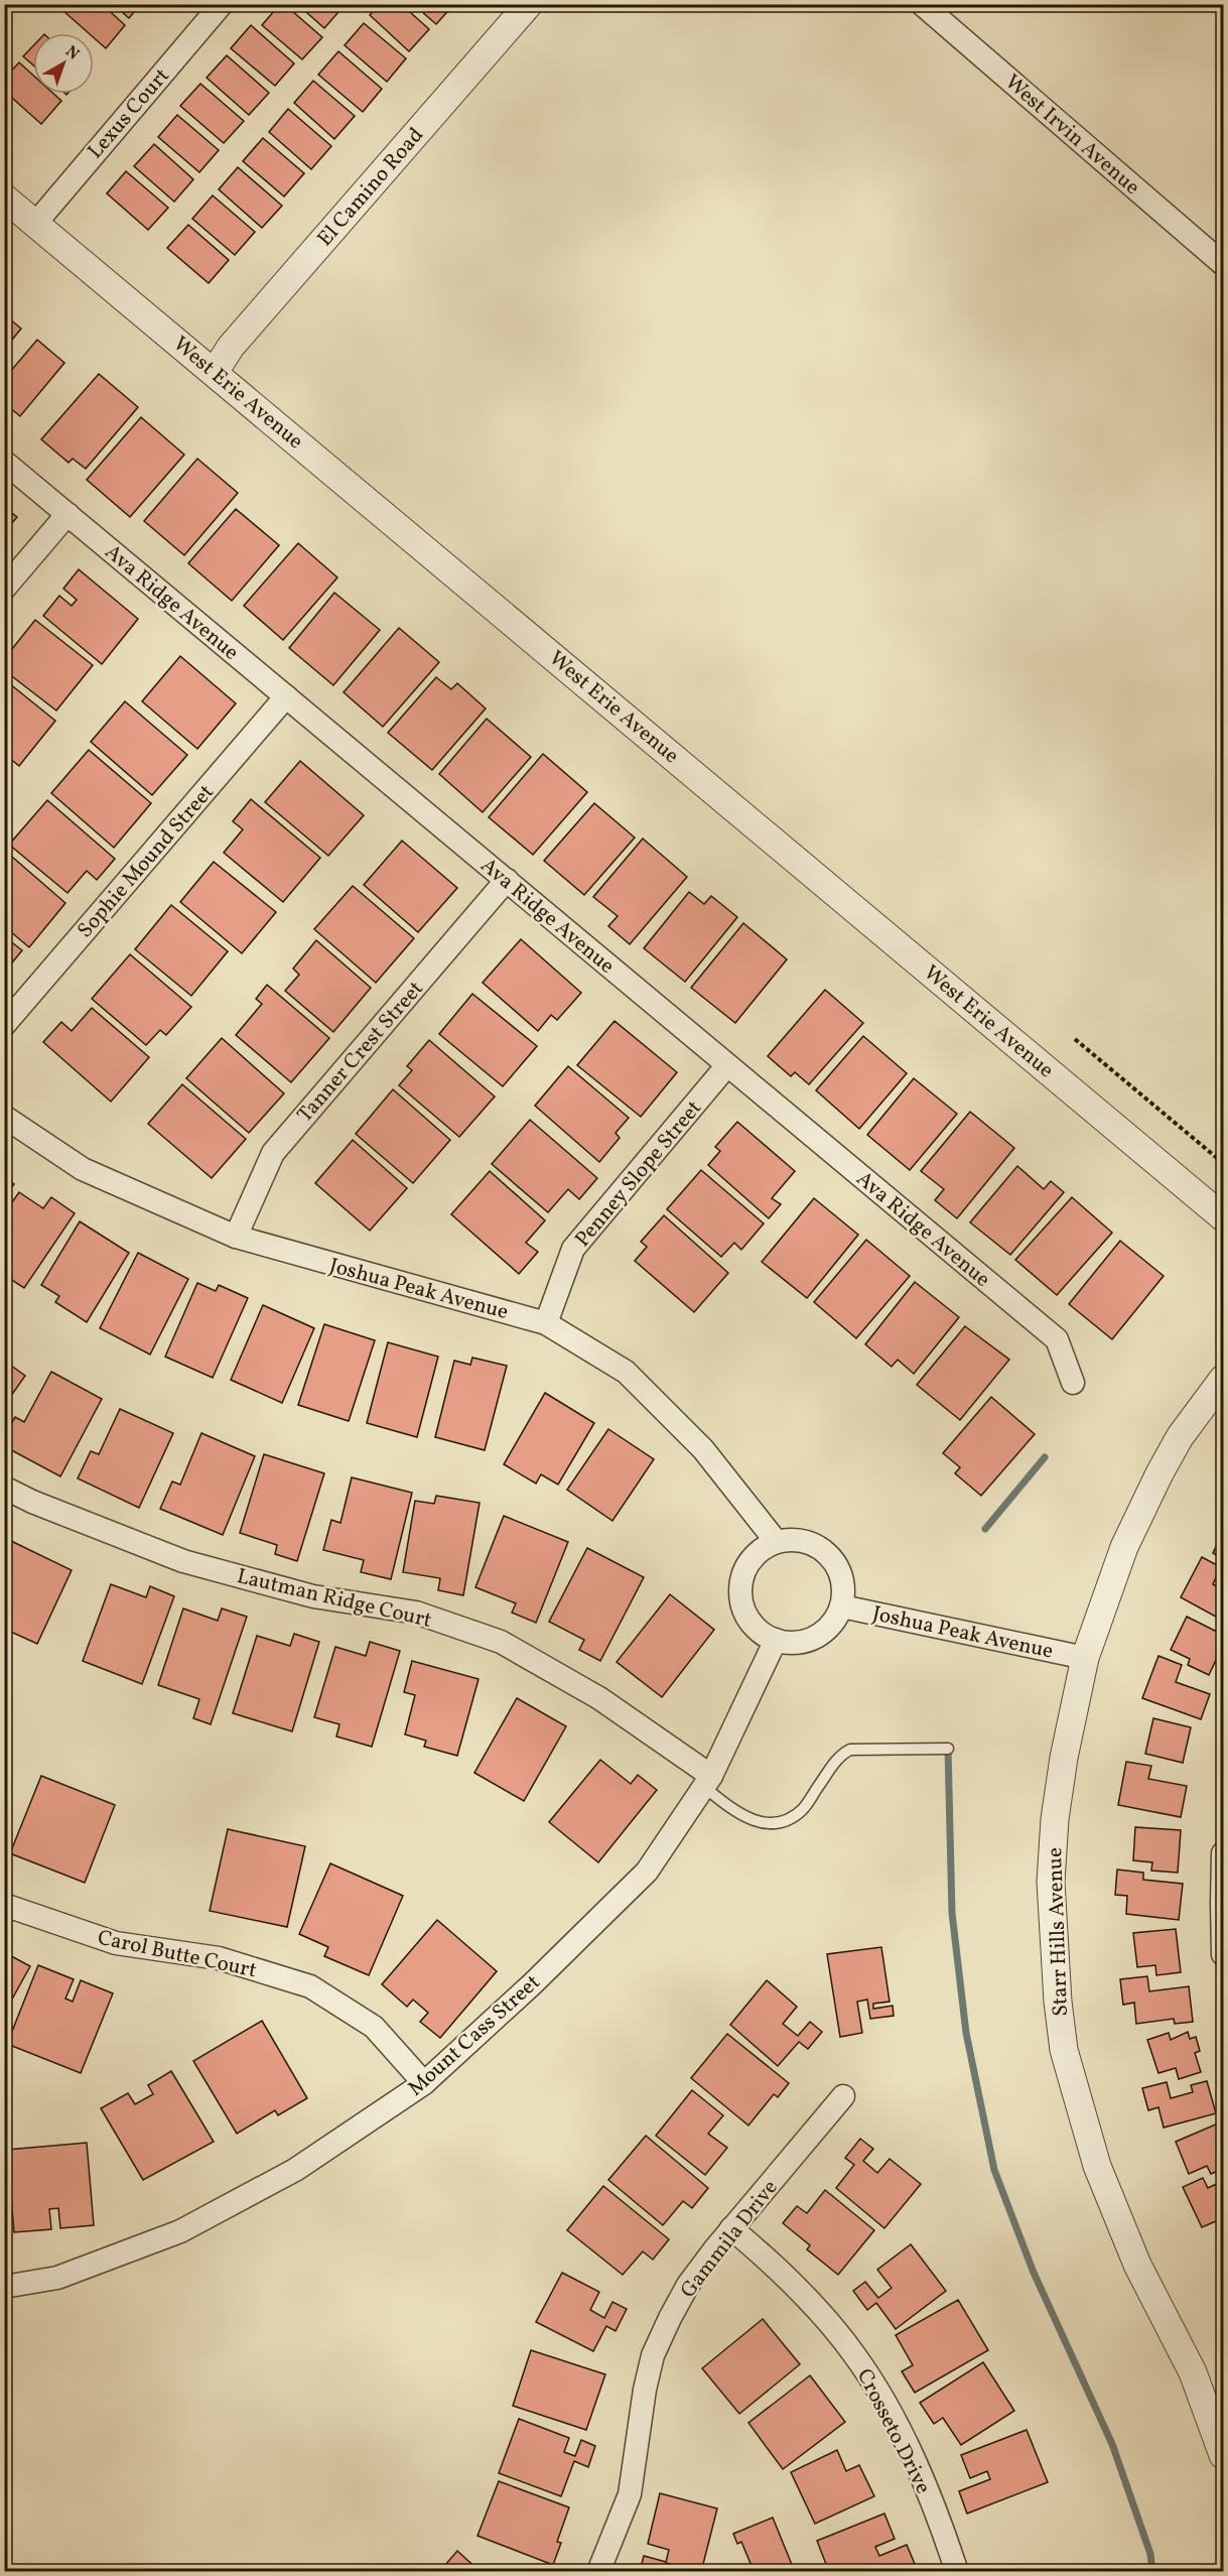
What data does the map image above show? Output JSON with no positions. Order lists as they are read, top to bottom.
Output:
{
  "streets": {
    "street": [
      "Lexus Court",
      "West Irvin Avenue",
      "El Camino Road",
      "West Erie Avenue",
      "Ava Ridge Avenue",
      "Sophie Mound Street",
      "Tanner Crest Street",
      "Penney Slope Street",
      "Joshua Peak Avenue",
      "Lautman Ridge Court",
      "Starr Hills Avenue",
      "Carol Butte Court",
      "Mount Cass Street",
      "Gammila Drive",
      "Crosseto Drive"
    ]
  },
  "crossings": [
    ["Lexus Court", "West Erie Avenue"],
    ["El Camino Road", "West Erie Avenue"],
    ["Ava Ridge Avenue", "Sophie Mound Street"],
    ["Ava Ridge Avenue", "Tanner Crest Street"],
    ["Ava Ridge Avenue", "Penney Slope Street"],
    ["Tanner Crest Street", "Joshua Peak Avenue"],
    ["Penney Slope Street", "Joshua Peak Avenue"],
    ["Joshua Peak Avenue", "Starr Hills Avenue"],
    ["Joshua Peak Avenue", "Mount Cass Street"],
    ["Lautman Ridge Court", "Mount Cass Street"],
    ["Carol Butte Court", "Mount Cass Street"],
    ["Gammila Drive", "Crosseto Drive"]
  ],
  "north": "top right"
}
